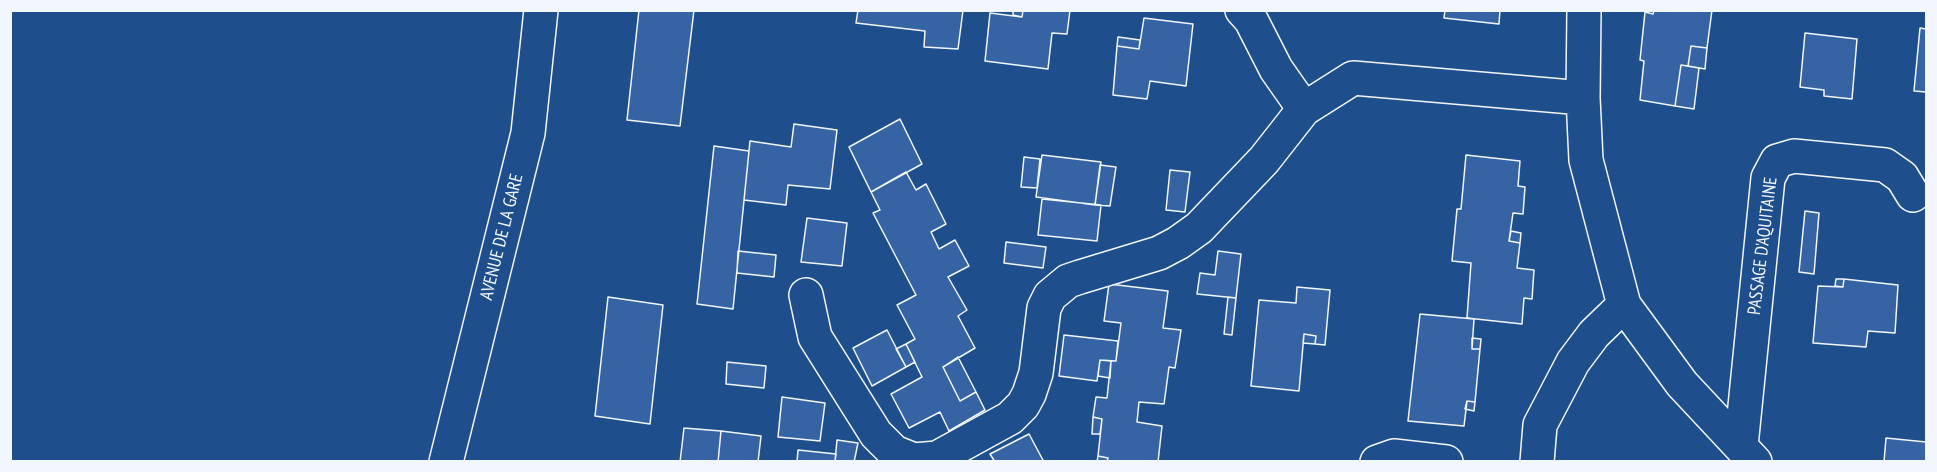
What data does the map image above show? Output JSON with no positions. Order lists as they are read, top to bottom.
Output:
{
  "streets": {
    "street": ["AVENUE DE LA GARE", "PASSAGE D'AQUITAINE"]
  }
}
